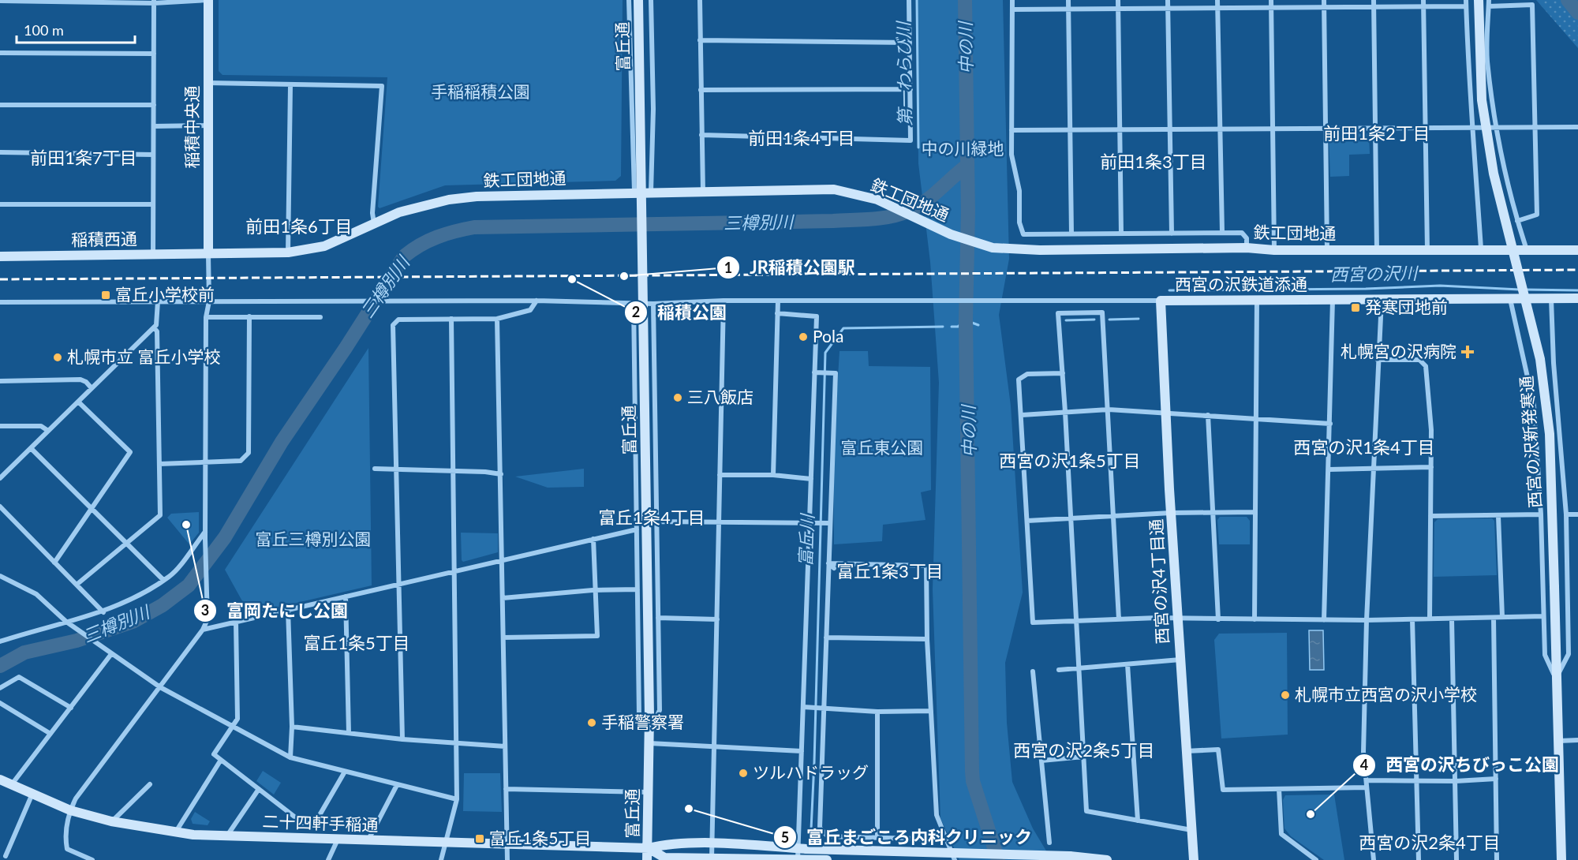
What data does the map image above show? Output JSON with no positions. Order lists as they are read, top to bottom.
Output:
{
  "streets": {
    "street": [
      "富丘通",
      "稲積中央通",
      "鉄工団地通",
      "稲積西通",
      "西宮の沢鉄道添通",
      "西宮の沢新発寒通",
      "西宮の沢4丁目通",
      "二十四軒手稲通"
    ]
  },
  "crossings": [
    ["富丘通", "二十四軒手稲通"],
    ["稲積中央通", "鉄工団地通"],
    ["稲積中央通", "稲積西通"],
    ["鉄工団地通", "稲積西通"],
    ["西宮の沢鉄道添通", "西宮の沢4丁目通"]
  ],
  "districts": [
    "前田1条2丁目",
    "前田1条4丁目",
    "前田1条7丁目",
    "前田1条3丁目",
    "前田1条6丁目",
    "西宮の沢1条4丁目",
    "西宮の沢1条5丁目",
    "富丘1条4丁目",
    "富丘1条3丁目",
    "富丘1条5丁目",
    "西宮の沢2条5丁目",
    "西宮の沢2条4丁目"
  ],
  "water": [
    "中の川",
    "第一わらび川",
    "三樽別川",
    "西宮の沢川",
    "富丘川"
  ],
  "parks": [
    "手稲稲積公園",
    "中の川緑地",
    "富丘東公園",
    "富丘三樽別公園"
  ],
  "places": {
    "other": [
      "JR稲積公園駅",
      "稲積公園",
      "Pola",
      "札幌市立 富丘小学校",
      "三八飯店",
      "富岡たにし公園",
      "札幌市立西宮の沢小学校",
      "手稲警察署",
      "ツルハドラッグ",
      "富丘まごころ内科クリニック",
      "西宮の沢ちびっこ公園"
    ],
    "transit": ["富丘小学校前", "発寒団地前", "富丘1条5丁目"],
    "health": ["札幌宮の沢病院"]
  },
  "scale_bar": "100 m"
}
